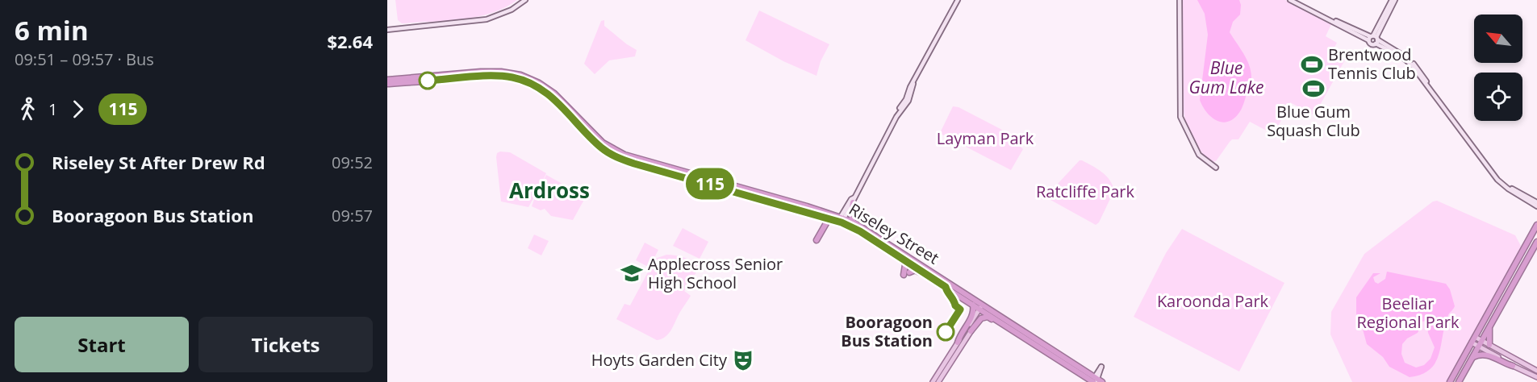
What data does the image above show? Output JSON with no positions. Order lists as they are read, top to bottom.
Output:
{
  "streets": {
    "highway": ["Riseley Street"]
  },
  "districts": ["Ardross"],
  "water": ["Blue Gum Lake"],
  "parks": [
    "Layman Park",
    "Ratcliffe Park",
    "Karoonda Park",
    "Beeliar Regional Park"
  ],
  "places": {
    "sports": ["Brentwood Tennis Club", "Blue Gum Squash Club"],
    "school or university": ["Applecross Senior High School"],
    "other": ["Booragoon Bus Station"],
    "theatre": ["Hoyts Garden City"]
  },
  "lines": ["bus line 115"],
  "north": "top left",
  "page": {
    "heading": ["6 min", "09:51 – 09:57 · Bus", "$2.64"],
    "on_map": "115",
    "legs": ["1", "115"],
    "list": [
      {
        "name": "Riseley St After Drew Rd",
        "value": "09:52"
      },
      {
        "name": "Booragoon Bus Station",
        "value": "09:57"
      }
    ],
    "buttons": ["Start", "Tickets"]
  }
}
